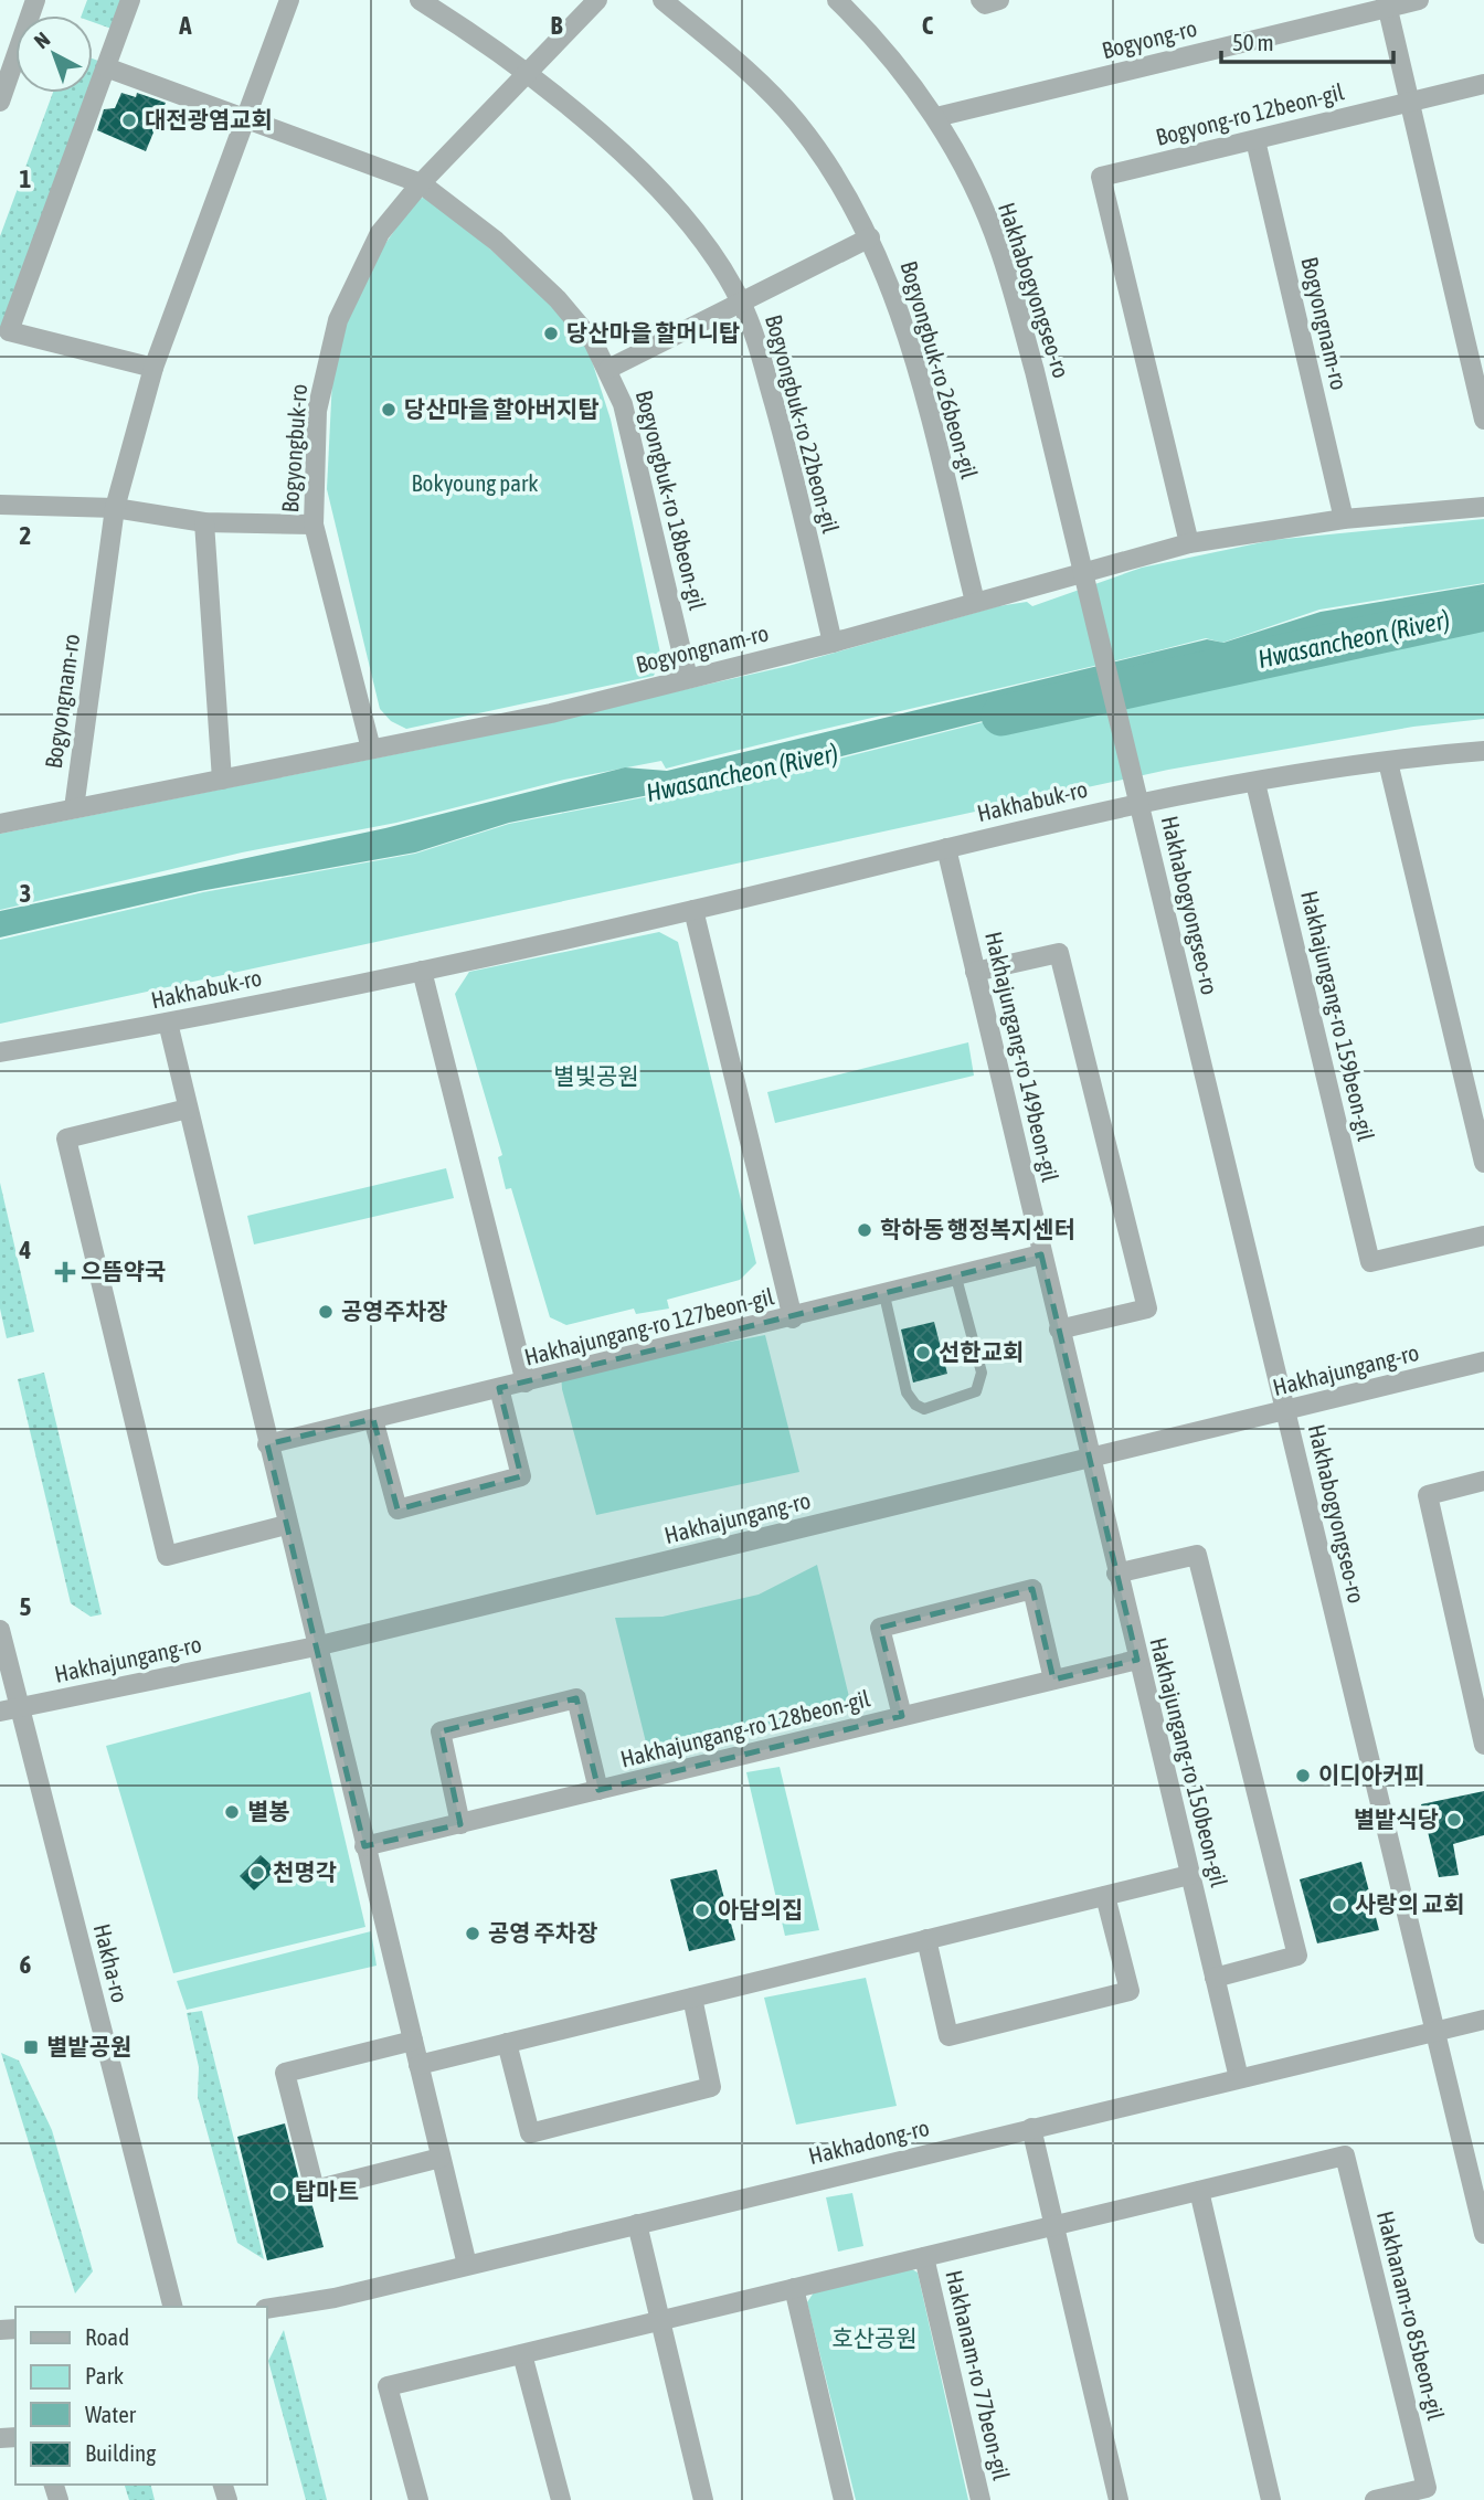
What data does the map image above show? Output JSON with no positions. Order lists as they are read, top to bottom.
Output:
{
  "streets": {
    "street": [
      "Bogyong-ro",
      "Bogyong-ro 12beon-gil",
      "Hakhabogyongseo-ro",
      "Bogyongnam-ro",
      "Bogyongbuk-ro 26beon-gil",
      "Bogyongbuk-ro 22beon-gil",
      "Bogyongbuk-ro",
      "Bogyongbuk-ro 18beon-gil",
      "Hakhabuk-ro",
      "Hakhajungang-ro 159beon-gil",
      "Hakhajungang-ro 149beon-gil",
      "Hakhajungang-ro 127beon-gil",
      "Hakhajungang-ro",
      "Hakhajungang-ro 128beon-gil",
      "Hakhajungang-ro 150beon-gil",
      "Hakha-ro",
      "Hakhadong-ro",
      "Hakhanam-ro 85beon-gil",
      "Hakhanam-ro 77beon-gil"
    ]
  },
  "crossings": [
    ["Bogyong-ro", "Hakhabogyongseo-ro"],
    ["Bogyong-ro 12beon-gil", "Bogyongnam-ro"],
    ["Hakhabogyongseo-ro", "Bogyongnam-ro"],
    ["Hakhabogyongseo-ro", "Hakhabuk-ro"],
    ["Hakhabogyongseo-ro", "Hakhajungang-ro"],
    ["Hakhabogyongseo-ro", "Hakhadong-ro"],
    ["Bogyongnam-ro", "Bogyongbuk-ro 26beon-gil"],
    ["Bogyongnam-ro", "Bogyongbuk-ro 22beon-gil"],
    ["Bogyongnam-ro", "Bogyongbuk-ro"],
    ["Bogyongnam-ro", "Bogyongbuk-ro 18beon-gil"],
    ["Bogyongbuk-ro 22beon-gil", "Bogyongbuk-ro"],
    ["Bogyongbuk-ro", "Bogyongbuk-ro 18beon-gil"],
    ["Hakhabuk-ro", "Hakhajungang-ro 159beon-gil"],
    ["Hakhabuk-ro", "Hakhajungang-ro 149beon-gil"],
    ["Hakhajungang-ro 149beon-gil", "Hakhajungang-ro 127beon-gil"],
    ["Hakhajungang-ro 149beon-gil", "Hakhajungang-ro"],
    ["Hakhajungang-ro 149beon-gil", "Hakhajungang-ro 150beon-gil"],
    ["Hakhajungang-ro", "Hakhajungang-ro 150beon-gil"],
    ["Hakhajungang-ro", "Hakha-ro"],
    ["Hakhajungang-ro 128beon-gil", "Hakhajungang-ro 150beon-gil"],
    ["Hakhajungang-ro 150beon-gil", "Hakhadong-ro"],
    ["Hakhanam-ro 85beon-gil", "Hakhanam-ro 77beon-gil"]
  ],
  "water": ["Hwasancheon (River)"],
  "parks": ["Bokyoung park", "별빛공원", "호산공원"],
  "places": {
    "other": [
      "대전광염교회",
      "당산마을 할머니탑",
      "당산마을 할아버지탑",
      "학하동 행정복지센터",
      "공영주차장",
      "선한교회",
      "이디아커피",
      "별봉",
      "별밭식당",
      "천명각",
      "사랑의 교회",
      "아담의집",
      "공영 주차장",
      "탑마트"
    ],
    "health": ["으뜸약국"],
    "transit": ["별밭공원"]
  },
  "legend": [
    "Road",
    "Park",
    "Water",
    "Building"
  ],
  "scale_bar": "50 m",
  "north": "top left",
  "grid": {
    "columns": ["A", "B", "C"],
    "rows": [
      "1",
      "2",
      "3",
      "4",
      "5",
      "6"
    ]
  }
}
